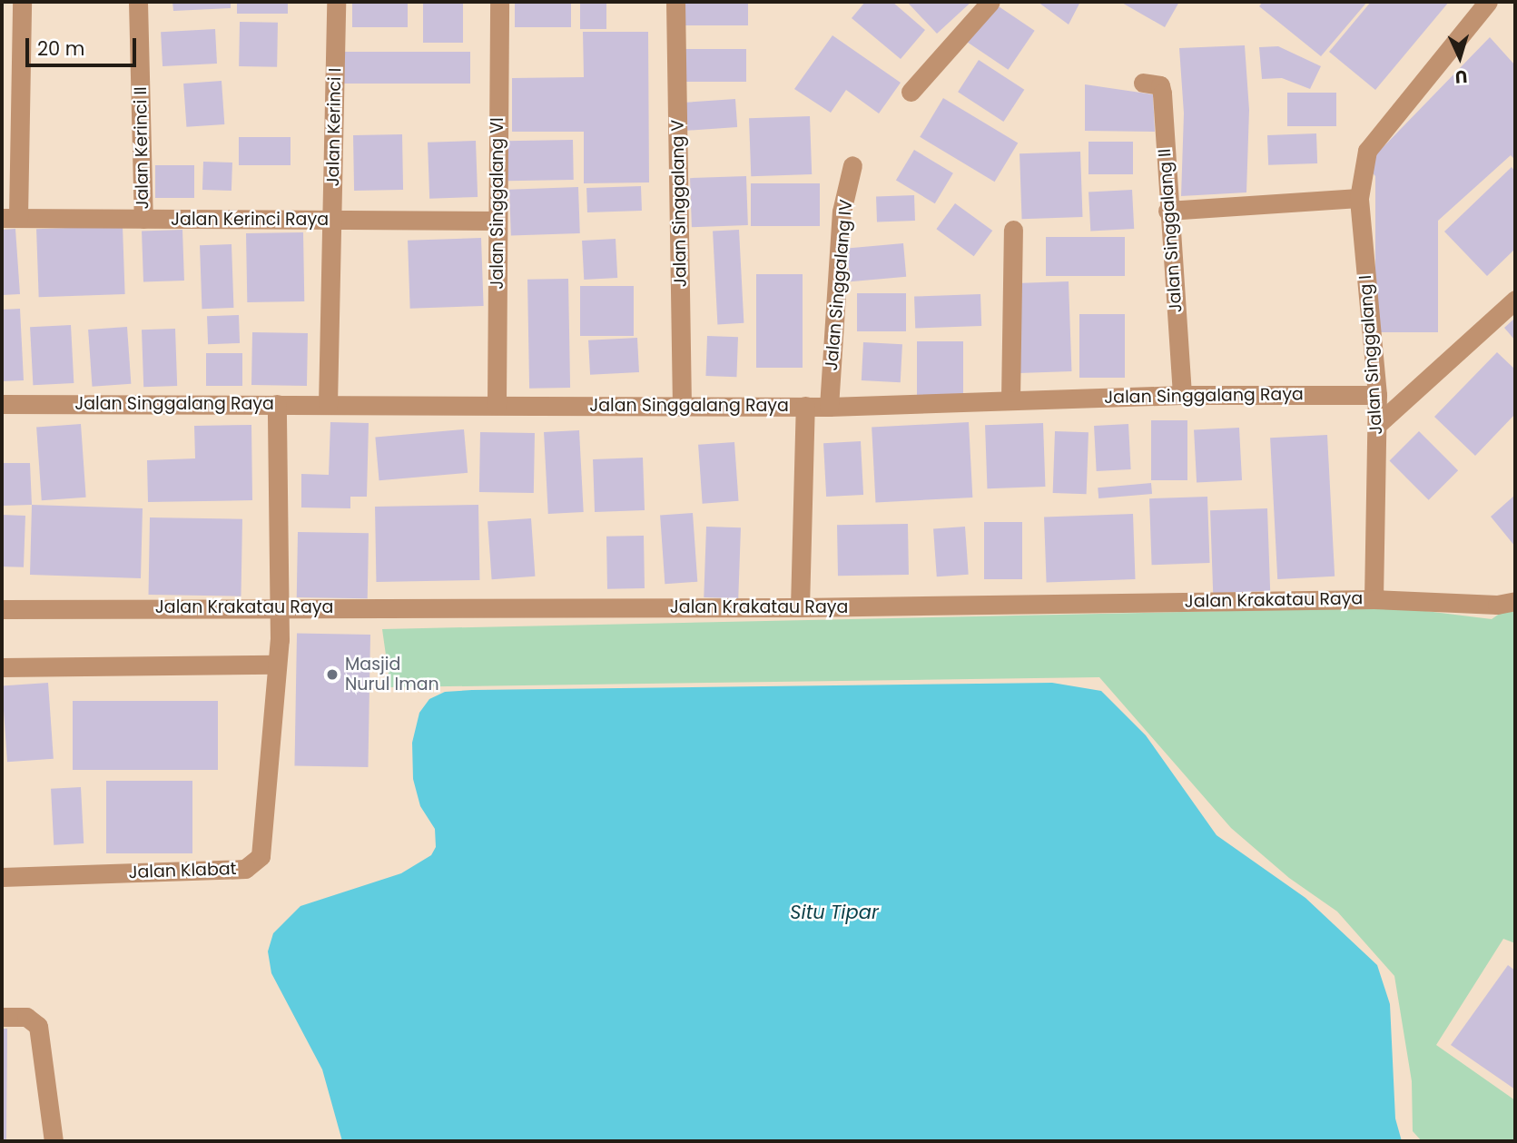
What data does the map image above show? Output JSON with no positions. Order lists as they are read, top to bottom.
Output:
{
  "streets": {
    "street": [
      "Jalan Kerinci I",
      "Jalan Kerinci II",
      "Jalan Singgalang VI",
      "Jalan Singgalang V",
      "Jalan Kerinci Raya",
      "Jalan Singgalang II",
      "Jalan Singgalang IV",
      "Jalan Singgalang I",
      "Jalan Singgalang Raya",
      "Jalan Krakatau Raya",
      "Jalan Klabat"
    ]
  },
  "crossings": [
    ["Jalan Kerinci I", "Jalan Kerinci Raya"],
    ["Jalan Kerinci I", "Jalan Singgalang Raya"],
    ["Jalan Kerinci II", "Jalan Kerinci Raya"],
    ["Jalan Singgalang VI", "Jalan Kerinci Raya"],
    ["Jalan Singgalang VI", "Jalan Singgalang Raya"],
    ["Jalan Singgalang V", "Jalan Singgalang Raya"],
    ["Jalan Singgalang II", "Jalan Singgalang Raya"],
    ["Jalan Singgalang IV", "Jalan Singgalang Raya"],
    ["Jalan Singgalang I", "Jalan Singgalang Raya"],
    ["Jalan Singgalang I", "Jalan Krakatau Raya"],
    ["Jalan Singgalang Raya", "Jalan Klabat"],
    ["Jalan Krakatau Raya", "Jalan Klabat"]
  ],
  "water": ["Situ Tipar"],
  "places": ["Masjid Nurul Iman"],
  "scale_bar": "20 m",
  "north": "bottom"
}
